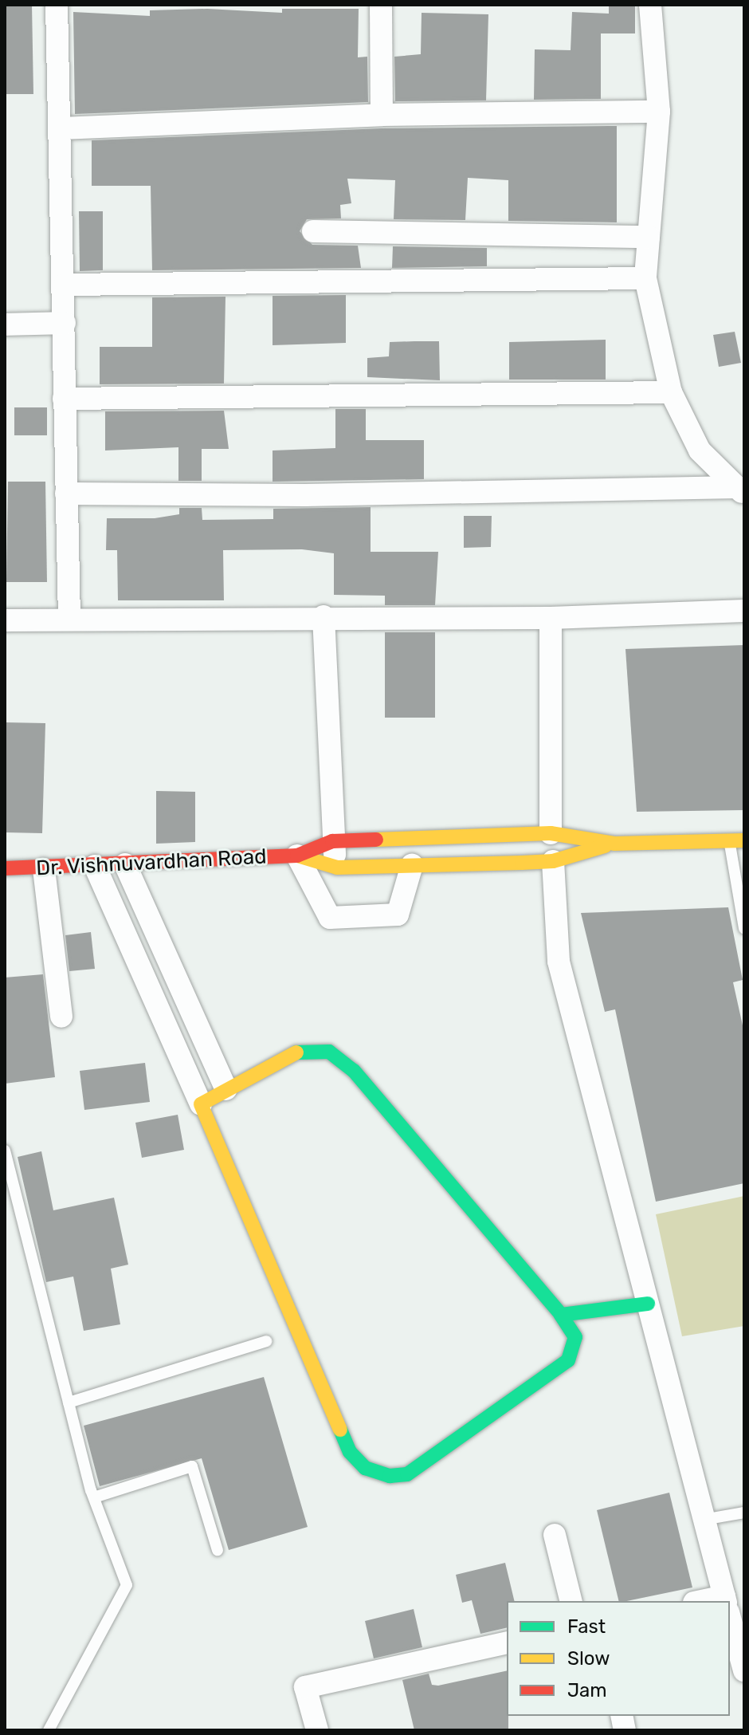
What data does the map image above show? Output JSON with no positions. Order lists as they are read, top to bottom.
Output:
{
  "streets": {
    "street": ["Dr. Vishnuvardhan Road"]
  },
  "legend": ["Fast", "Slow", "Jam"]
}
